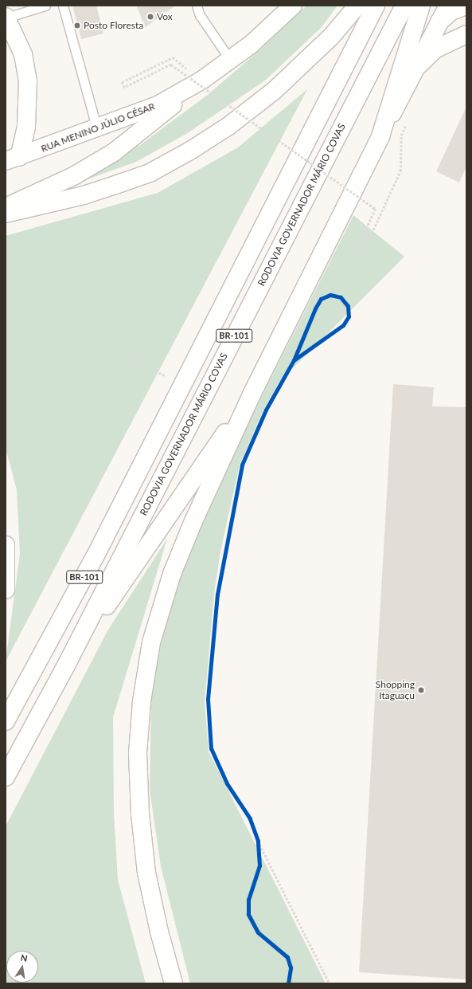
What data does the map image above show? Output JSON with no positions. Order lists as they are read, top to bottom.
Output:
{
  "streets": {
    "main road": ["RUA MENINO JÚLIO CÉSAR", "RODOVIA GOVERNADOR MÁRIO COVAS", "BR-101"]
  },
  "places": ["Vox", "Posto Floresta", "Shopping Itaguaçu"],
  "north": "top"
}
